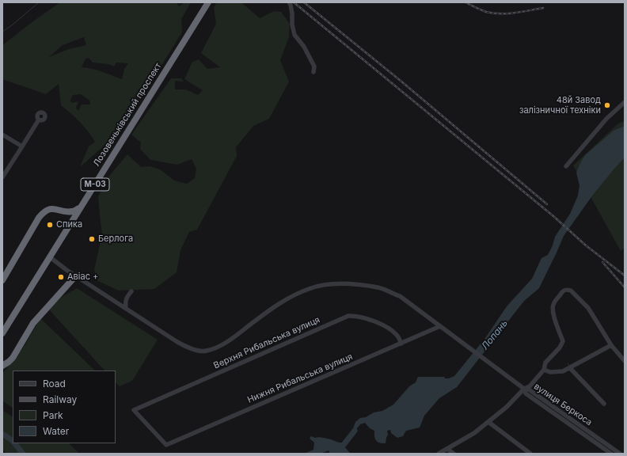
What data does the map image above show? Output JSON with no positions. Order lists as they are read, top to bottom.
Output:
{
  "streets": {
    "highway": ["Лозовеньківський проспект", "М-03"],
    "street": ["Верхня Рибальська вулиця", "Нижня Рибальська вулиця", "вулиця Беркоса"]
  },
  "crossings": [
    ["Верхня Рибальська вулиця", "Нижня Рибальська вулиця"]
  ],
  "water": ["Лопань"],
  "places": [
    "48й Завод залізничної техніки",
    "Спика",
    "Берлога",
    "Авiас +"
  ],
  "legend": [
    "Road",
    "Railway",
    "Park",
    "Water"
  ]
}
